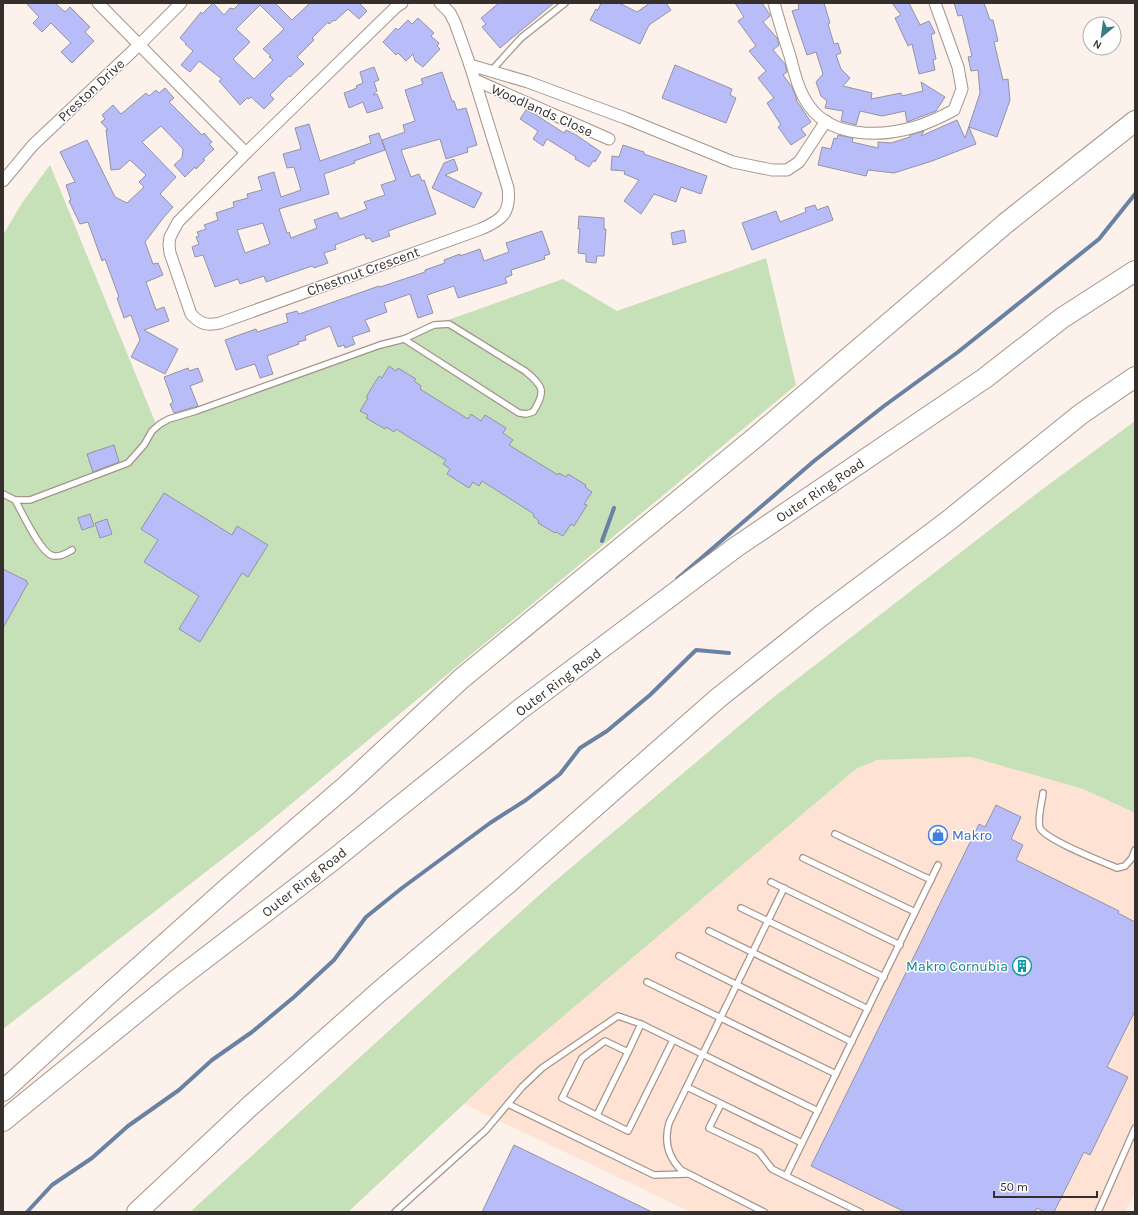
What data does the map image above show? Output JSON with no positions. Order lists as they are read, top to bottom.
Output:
{
  "streets": {
    "highway": ["Outer Ring Road"],
    "street": ["Preston Drive", "Woodlands Close", "Chestnut Crescent"]
  },
  "crossings": [
    ["Woodlands Close", "Chestnut Crescent"]
  ],
  "places": {
    "shop": ["Makro"],
    "building": ["Makro Cornubia"]
  },
  "scale_bar": "50 m",
  "north": "bottom left"
}
